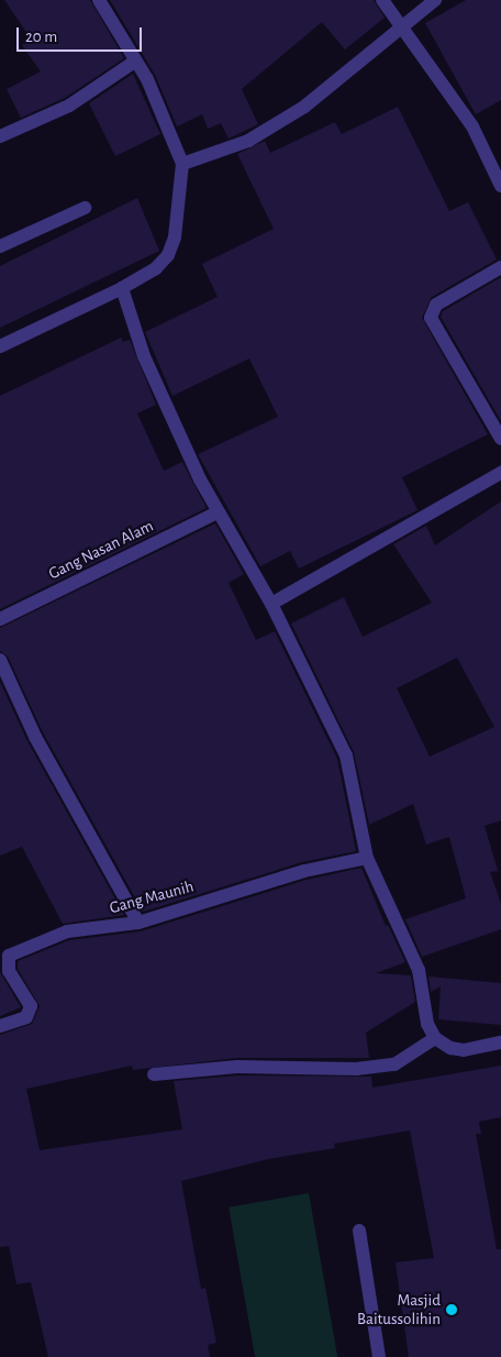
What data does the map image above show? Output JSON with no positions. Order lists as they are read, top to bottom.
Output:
{
  "streets": {
    "street": ["Gang Nasan Alam", "Gang Maunih"]
  },
  "places": ["Masjid Baitussolihin"],
  "scale_bar": "20 m"
}
